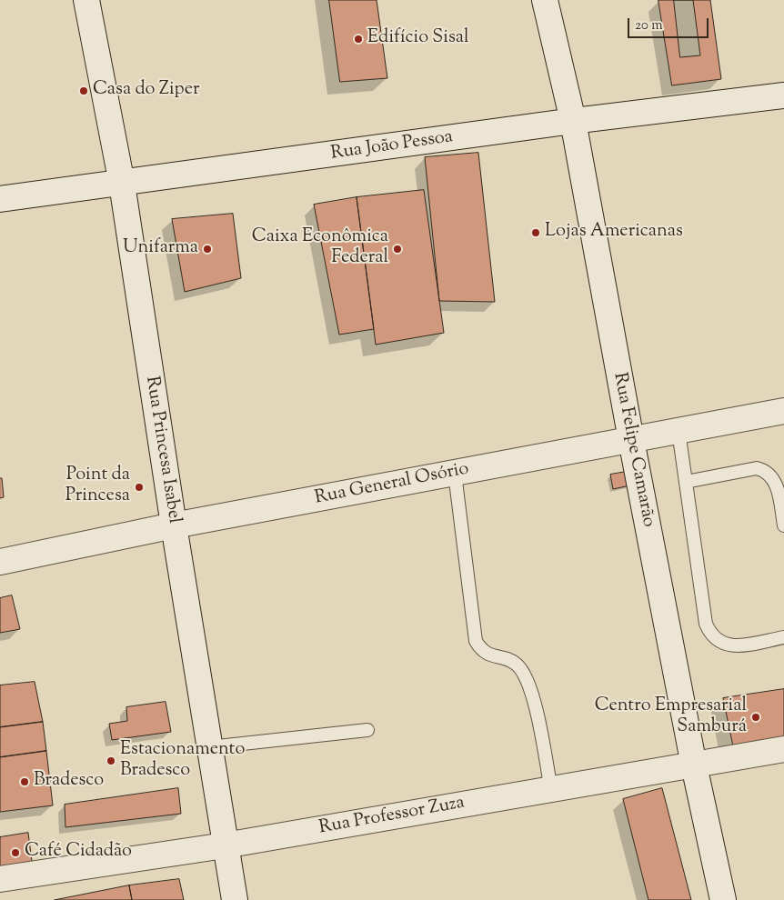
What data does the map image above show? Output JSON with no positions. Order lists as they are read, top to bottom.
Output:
{
  "streets": {
    "street": [
      "Rua João Pessoa",
      "Rua Princesa Isabel",
      "Rua Felipe Camarão",
      "Rua General Osório",
      "Rua Professor Zuza"
    ]
  },
  "crossings": [
    ["Rua João Pessoa", "Rua Princesa Isabel"],
    ["Rua João Pessoa", "Rua Felipe Camarão"],
    ["Rua Princesa Isabel", "Rua General Osório"],
    ["Rua Princesa Isabel", "Rua Professor Zuza"],
    ["Rua Felipe Camarão", "Rua General Osório"],
    ["Rua Felipe Camarão", "Rua Professor Zuza"]
  ],
  "places": [
    "Edifício Sisal",
    "Casa do Ziper",
    "Lojas Americanas",
    "Unifarma",
    "Caixa Econômica Federal",
    "Point da Princesa",
    "Centro Empresarial Samburá",
    "Estacionamento Bradesco",
    "Bradesco",
    "Café Cidadão"
  ],
  "scale_bar": "20 m"
}
